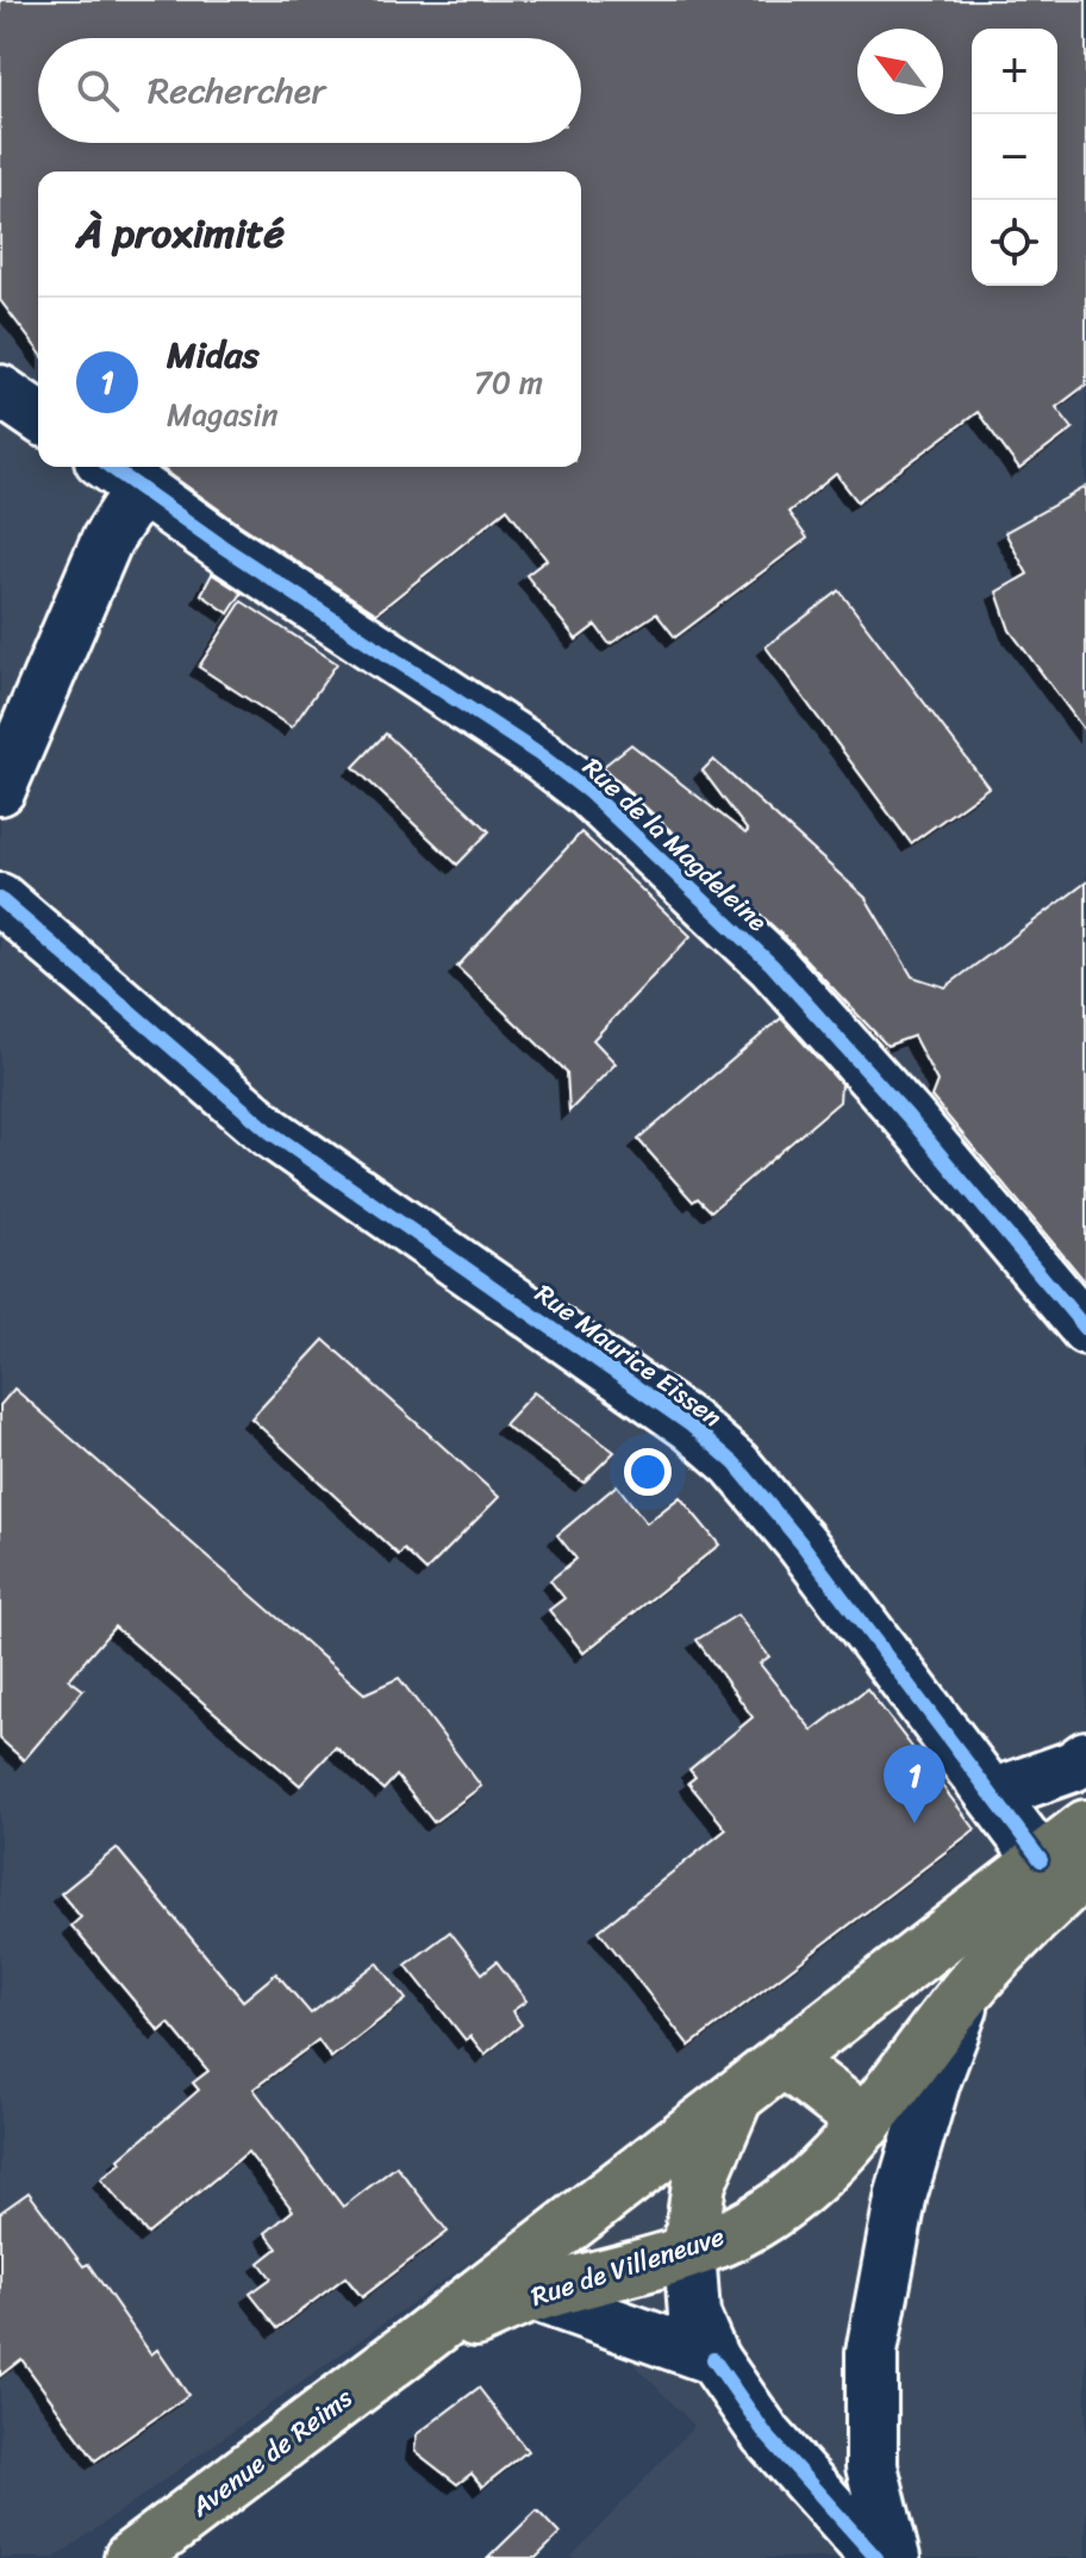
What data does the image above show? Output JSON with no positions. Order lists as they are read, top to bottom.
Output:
{
  "streets": {
    "main road": ["Rue de Villeneuve", "Avenue de Reims"],
    "street": ["Rue de la Magdeleine", "Rue Maurice Eissen"]
  },
  "crossings": [
    ["Rue Maurice Eissen", "Rue de Villeneuve"],
    ["Rue de Villeneuve", "Avenue de Reims"]
  ],
  "north": "top left",
  "page": {
    "map_buttons": ["+", "−"],
    "search": "Rechercher",
    "heading": "À proximité",
    "list": [
      {
        "mark": "1",
        "name": "Midas",
        "note": "Magasin",
        "value": "70 m"
      }
    ],
    "pins": "1"
  }
}
